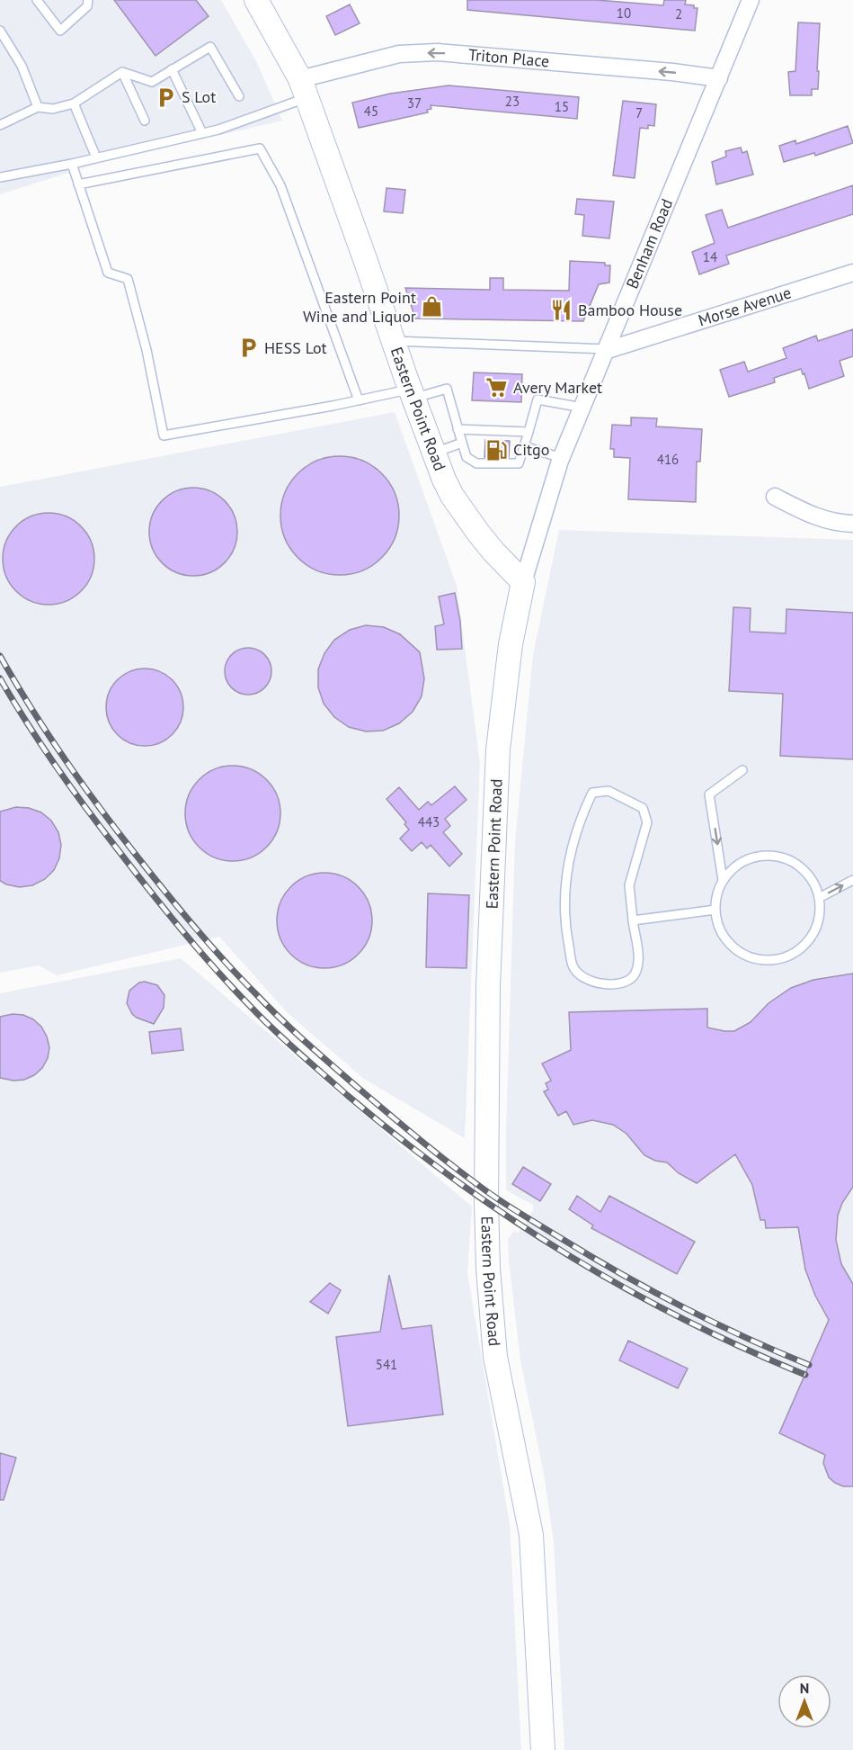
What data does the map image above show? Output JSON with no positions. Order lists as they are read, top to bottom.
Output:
{
  "streets": {
    "main road": ["Eastern Point Road"],
    "street": ["Triton Place", "Benham Road", "Morse Avenue"]
  },
  "crossings": [
    ["Triton Place", "Benham Road"],
    ["Triton Place", "Eastern Point Road"],
    ["Benham Road", "Morse Avenue"],
    ["Benham Road", "Eastern Point Road"]
  ],
  "one_way": ["Triton Place"],
  "places": {
    "parking": ["S Lot", "HESS Lot"],
    "shop": ["Eastern Point Wine and Liquor"],
    "restaurant": ["Bamboo House"],
    "supermarket": ["Avery Market"],
    "fuel station": ["Citgo"]
  },
  "house_numbers": [
    "10",
    "2",
    "23",
    "37",
    "15",
    "45",
    "7",
    "14",
    "416",
    "443",
    "541"
  ],
  "north": "top"
}
